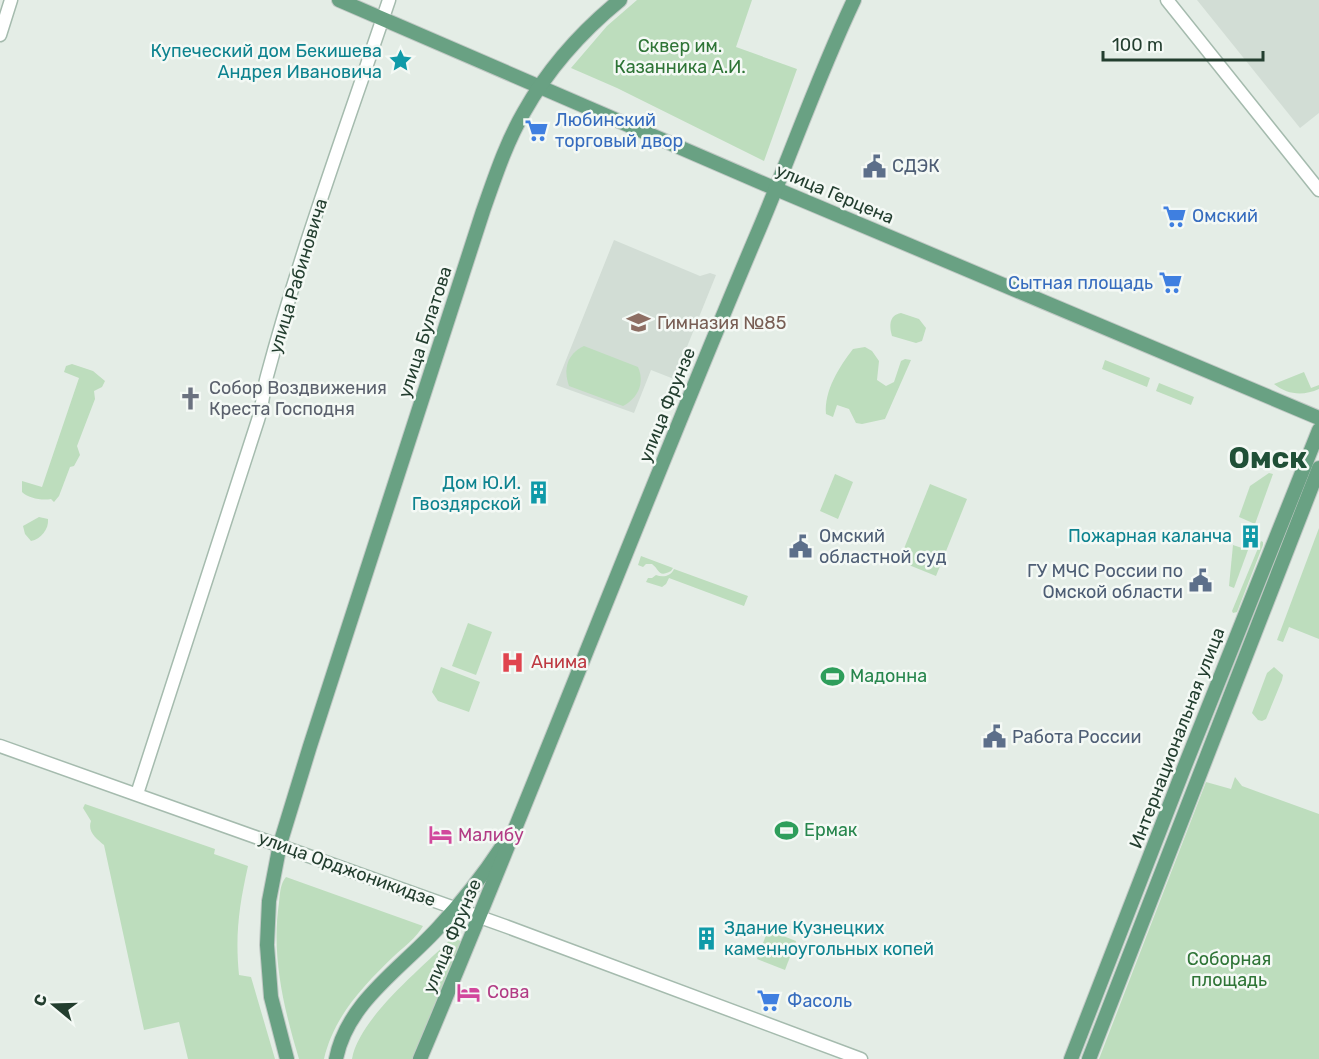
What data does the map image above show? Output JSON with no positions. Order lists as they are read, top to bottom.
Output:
{
  "streets": {
    "main road": [
      "улица Герцена",
      "улица Рабиновича",
      "улица Булатова",
      "улица Фрунзе",
      "Интернациональная улица",
      "улица Орджоникидзе"
    ]
  },
  "crossings": [
    ["улица Герцена", "улица Рабиновича"],
    ["улица Герцена", "улица Булатова"],
    ["улица Герцена", "улица Фрунзе"],
    ["улица Рабиновича", "улица Орджоникидзе"],
    ["улица Булатова", "улица Орджоникидзе"],
    ["улица Фрунзе", "улица Орджоникидзе"]
  ],
  "districts": ["Омск"],
  "parks": ["Сквер им. Казанника А.И.", "Соборная площадь"],
  "places": {
    "place": ["Купеческий дом Бекишева Андрея Ивановича"],
    "supermarket": [
      "Любинский торговый двор",
      "Омский",
      "Сытная площадь",
      "Фасоль"
    ],
    "public building": [
      "СДЭК",
      "Омский областной суд",
      "ГУ МЧС России по Омской области",
      "Работа России"
    ],
    "school or university": ["Гимназия №85"],
    "church": ["Собор Воздвижения Креста Господня"],
    "building": ["Дом Ю.И. Гвоздярской", "Пожарная каланча", "Здание Кузнецких каменноугольных копей"],
    "hospital": ["Анима"],
    "sports": ["Мадонна", "Ермак"],
    "hotel": ["Малибу", "Сова"]
  },
  "scale_bar": "100 m",
  "north": "left"
}
